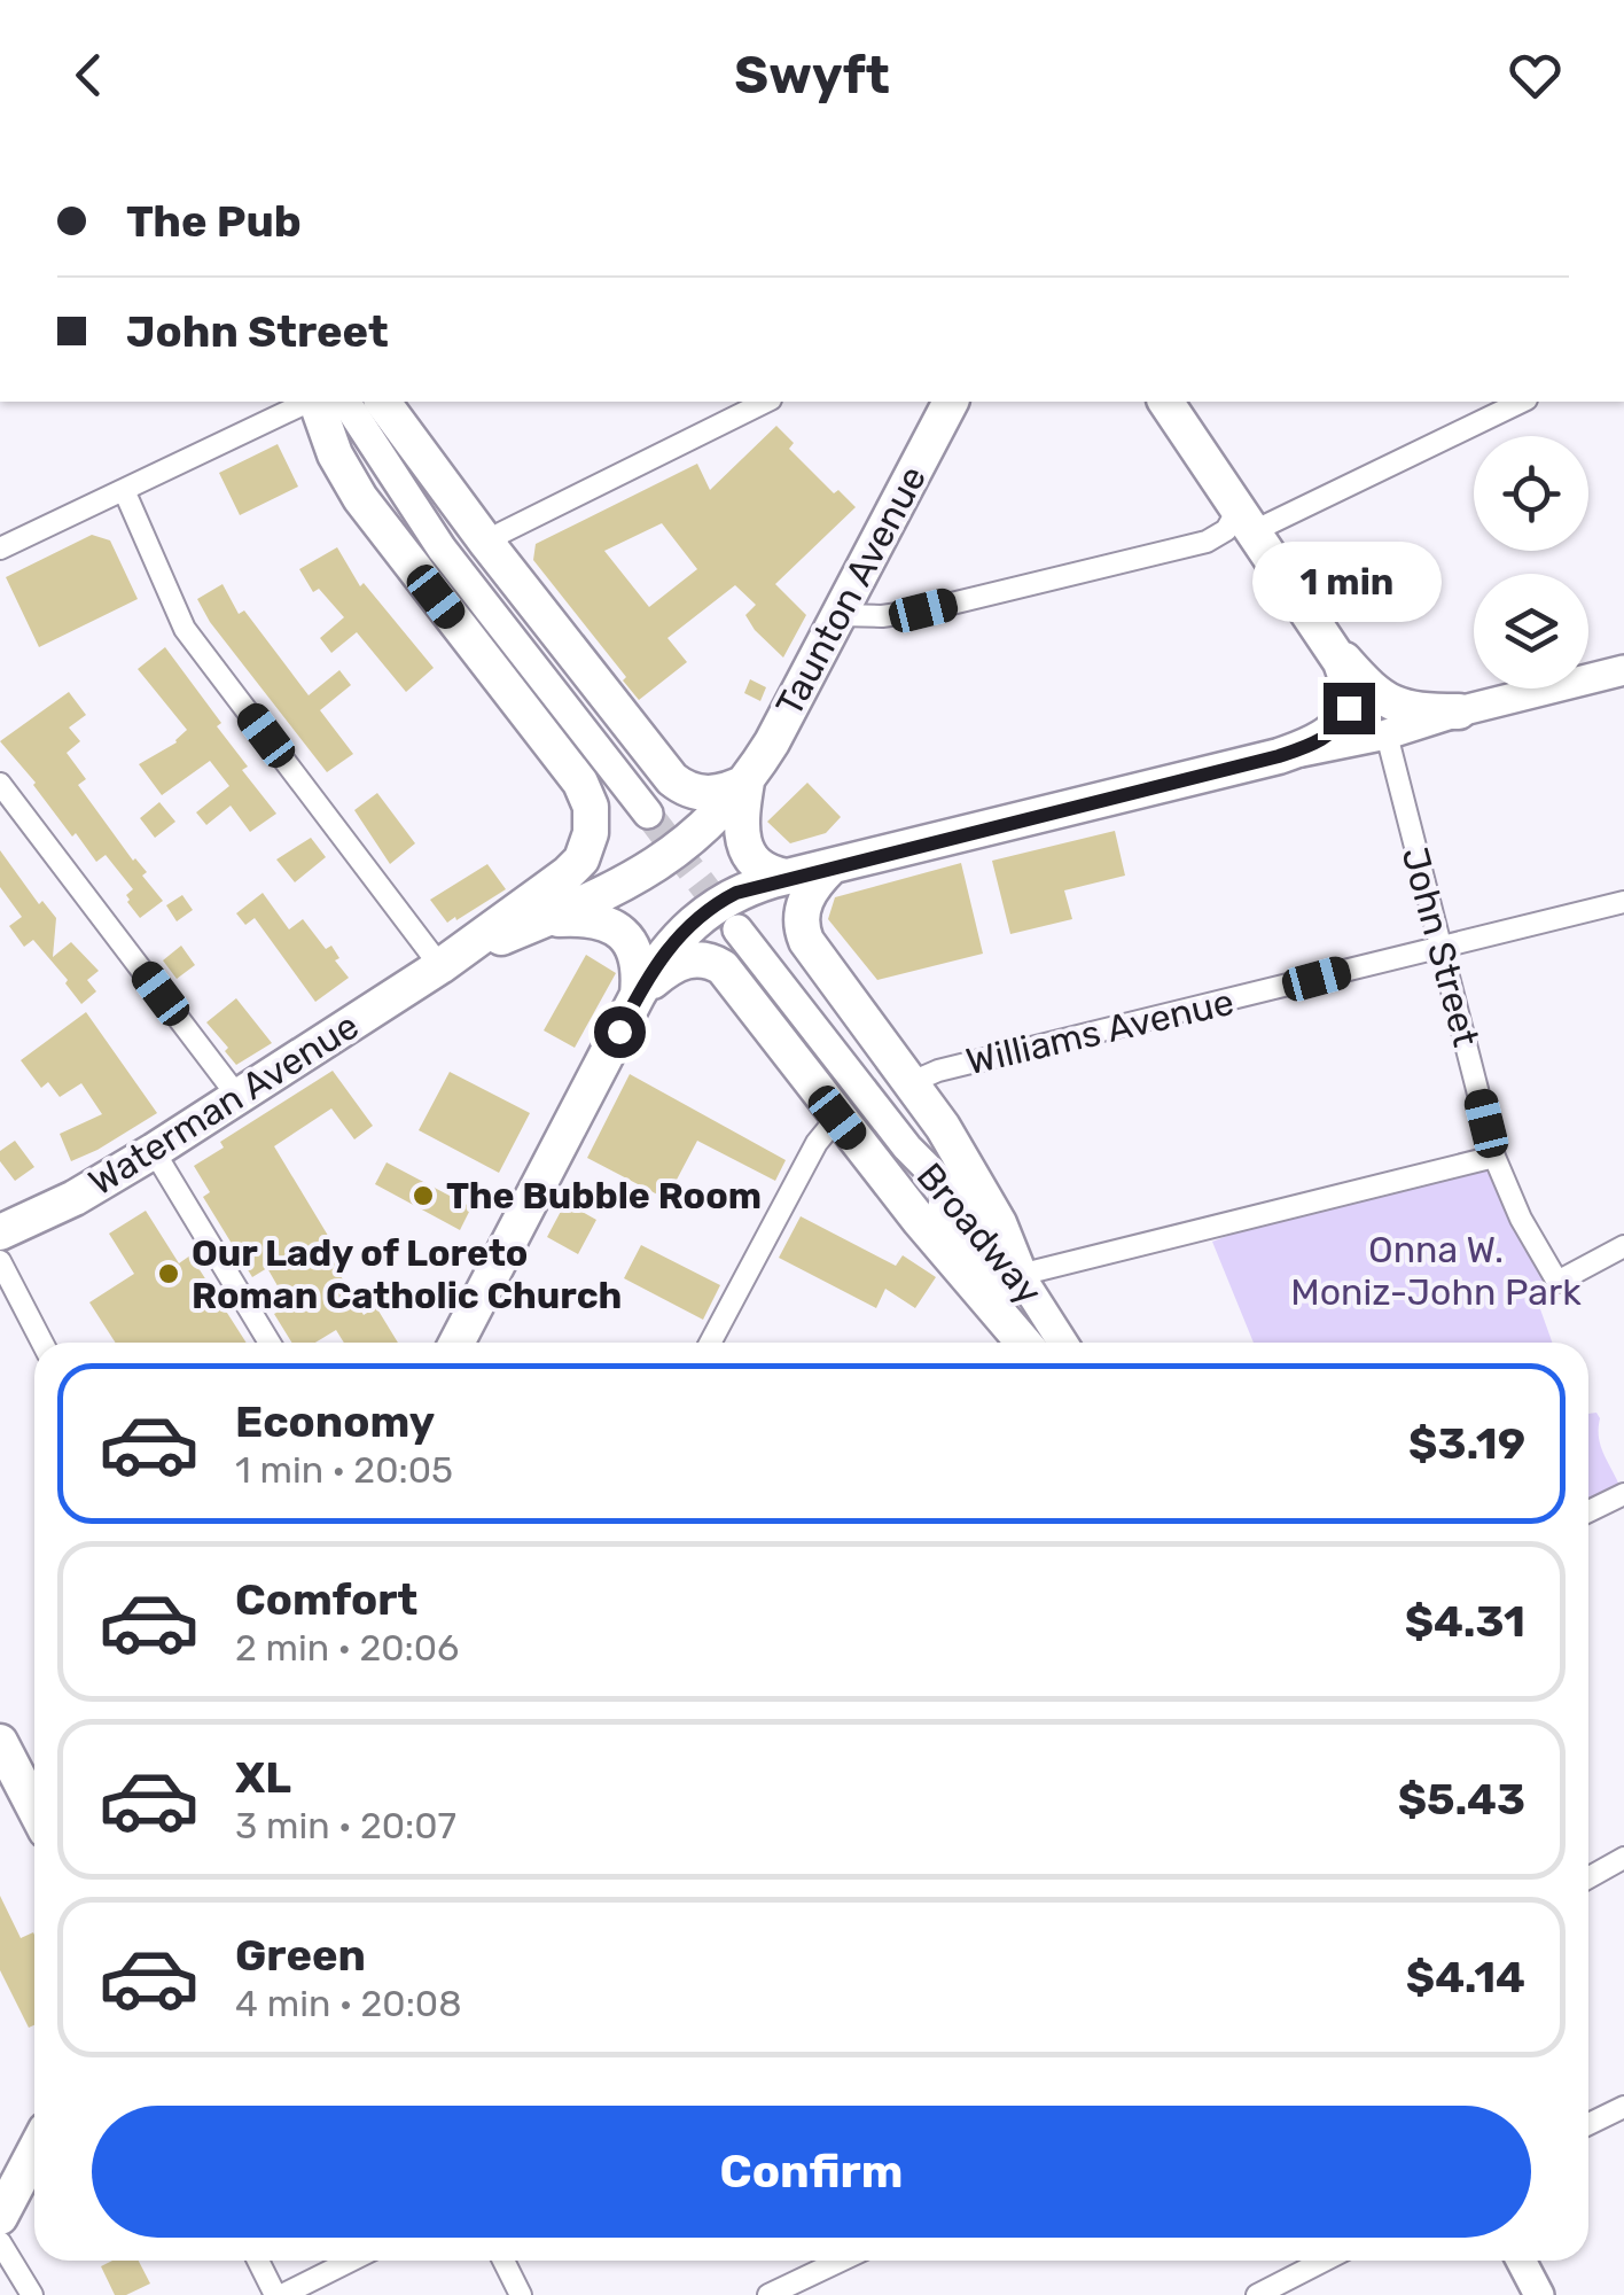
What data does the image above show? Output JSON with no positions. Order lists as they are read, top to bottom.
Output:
{
  "streets": {
    "highway": ["Taunton Avenue", "Waterman Avenue"],
    "main road": ["Broadway"],
    "street": ["John Street", "Williams Avenue"]
  },
  "crossings": [
    ["Taunton Avenue", "Waterman Avenue"],
    ["John Street", "Williams Avenue"]
  ],
  "parks": ["Onna W. Moniz-John Park"],
  "places": ["The Bubble Room", "Our Lady of Loreto Roman Catholic Church"],
  "page": {
    "header": "Swyft",
    "banner": ["The Pub", "John Street"],
    "bubble": "1 min",
    "list": [
      {
        "name": "Economy",
        "note": "1 min · 20:05",
        "value": "$3.19"
      },
      {
        "name": "Comfort",
        "note": "2 min · 20:06",
        "value": "$4.31"
      },
      {
        "name": "XL",
        "note": "3 min · 20:07",
        "value": "$5.43"
      },
      {
        "name": "Green",
        "note": "4 min · 20:08",
        "value": "$4.14"
      }
    ],
    "buttons": "Confirm"
  }
}
